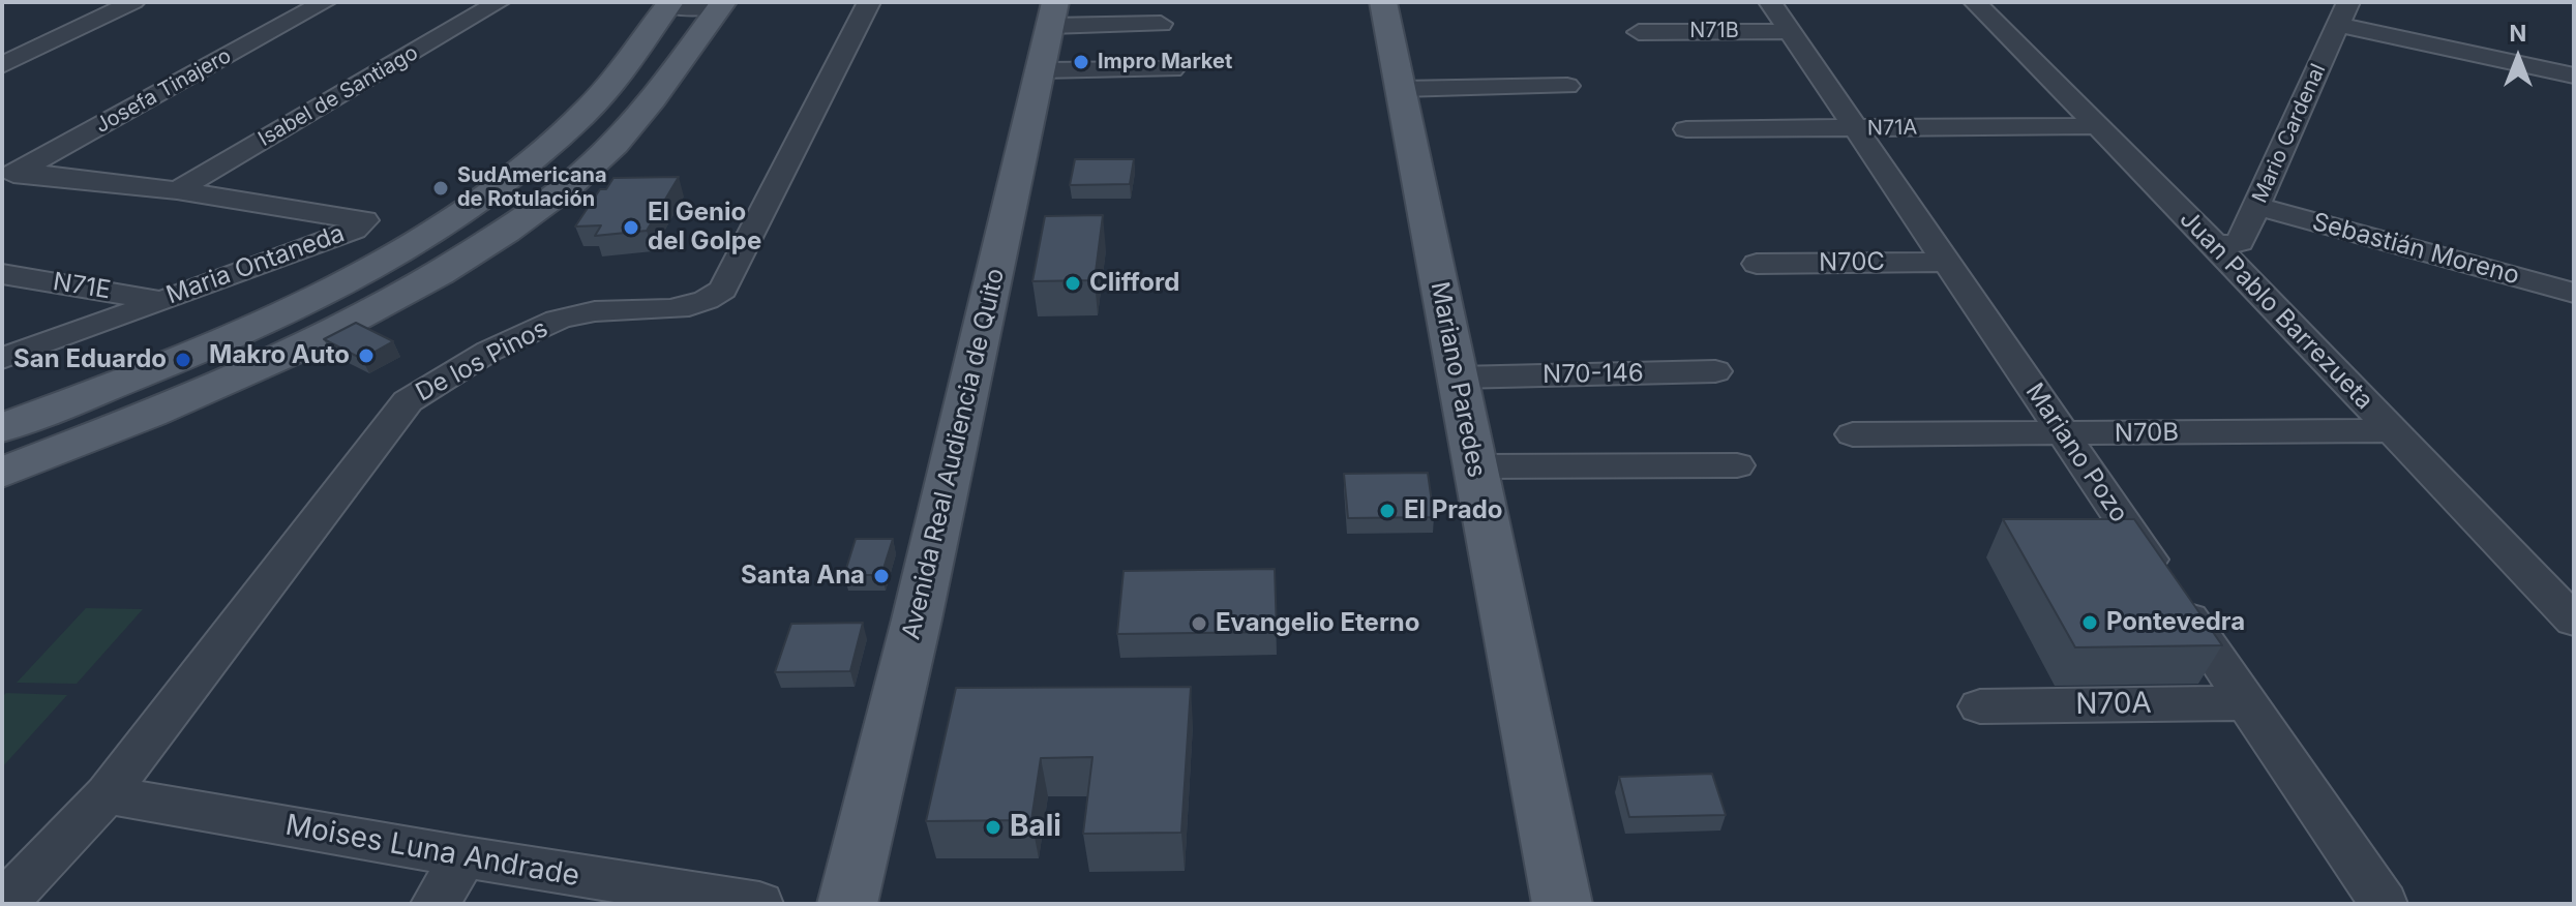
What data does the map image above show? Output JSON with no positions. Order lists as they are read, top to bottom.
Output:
{
  "streets": {
    "main road": ["Mariano Paredes", "Avenida Real Audiencia de Quito"],
    "street": [
      "N71B",
      "Josefa Tinajero",
      "Isabel de Santiago",
      "N71A",
      "Mario Cardenal",
      "Sebastián Moreno",
      "N70C",
      "Maria Ontaneda",
      "N71E",
      "Juan Pablo Barrezueta",
      "De los Pinos",
      "N70-146",
      "N70B",
      "Mariano Pozo",
      "N70A",
      "Moises Luna Andrade"
    ]
  },
  "crossings": [
    ["N71B", "Mariano Pozo"],
    ["Josefa Tinajero", "Maria Ontaneda"],
    ["Isabel de Santiago", "Maria Ontaneda"],
    ["N71A", "Juan Pablo Barrezueta"],
    ["N71A", "Mariano Pozo"],
    ["Mario Cardenal", "Sebastián Moreno"],
    ["Mario Cardenal", "Juan Pablo Barrezueta"],
    ["N70C", "Mariano Pozo"],
    ["Maria Ontaneda", "N71E"],
    ["Juan Pablo Barrezueta", "N70B"],
    ["De los Pinos", "Moises Luna Andrade"],
    ["N70-146", "Mariano Paredes"],
    ["N70B", "Mariano Pozo"],
    ["Mariano Pozo", "N70A"]
  ],
  "places": [
    "Impro Market",
    "SudAmericana de Rotulación",
    "El Genio del Golpe",
    "Clifford",
    "Makro Auto",
    "San Eduardo",
    "El Prado",
    "Santa Ana",
    "Pontevedra",
    "Evangelio Eterno",
    "Bali"
  ],
  "north": "top"
}
